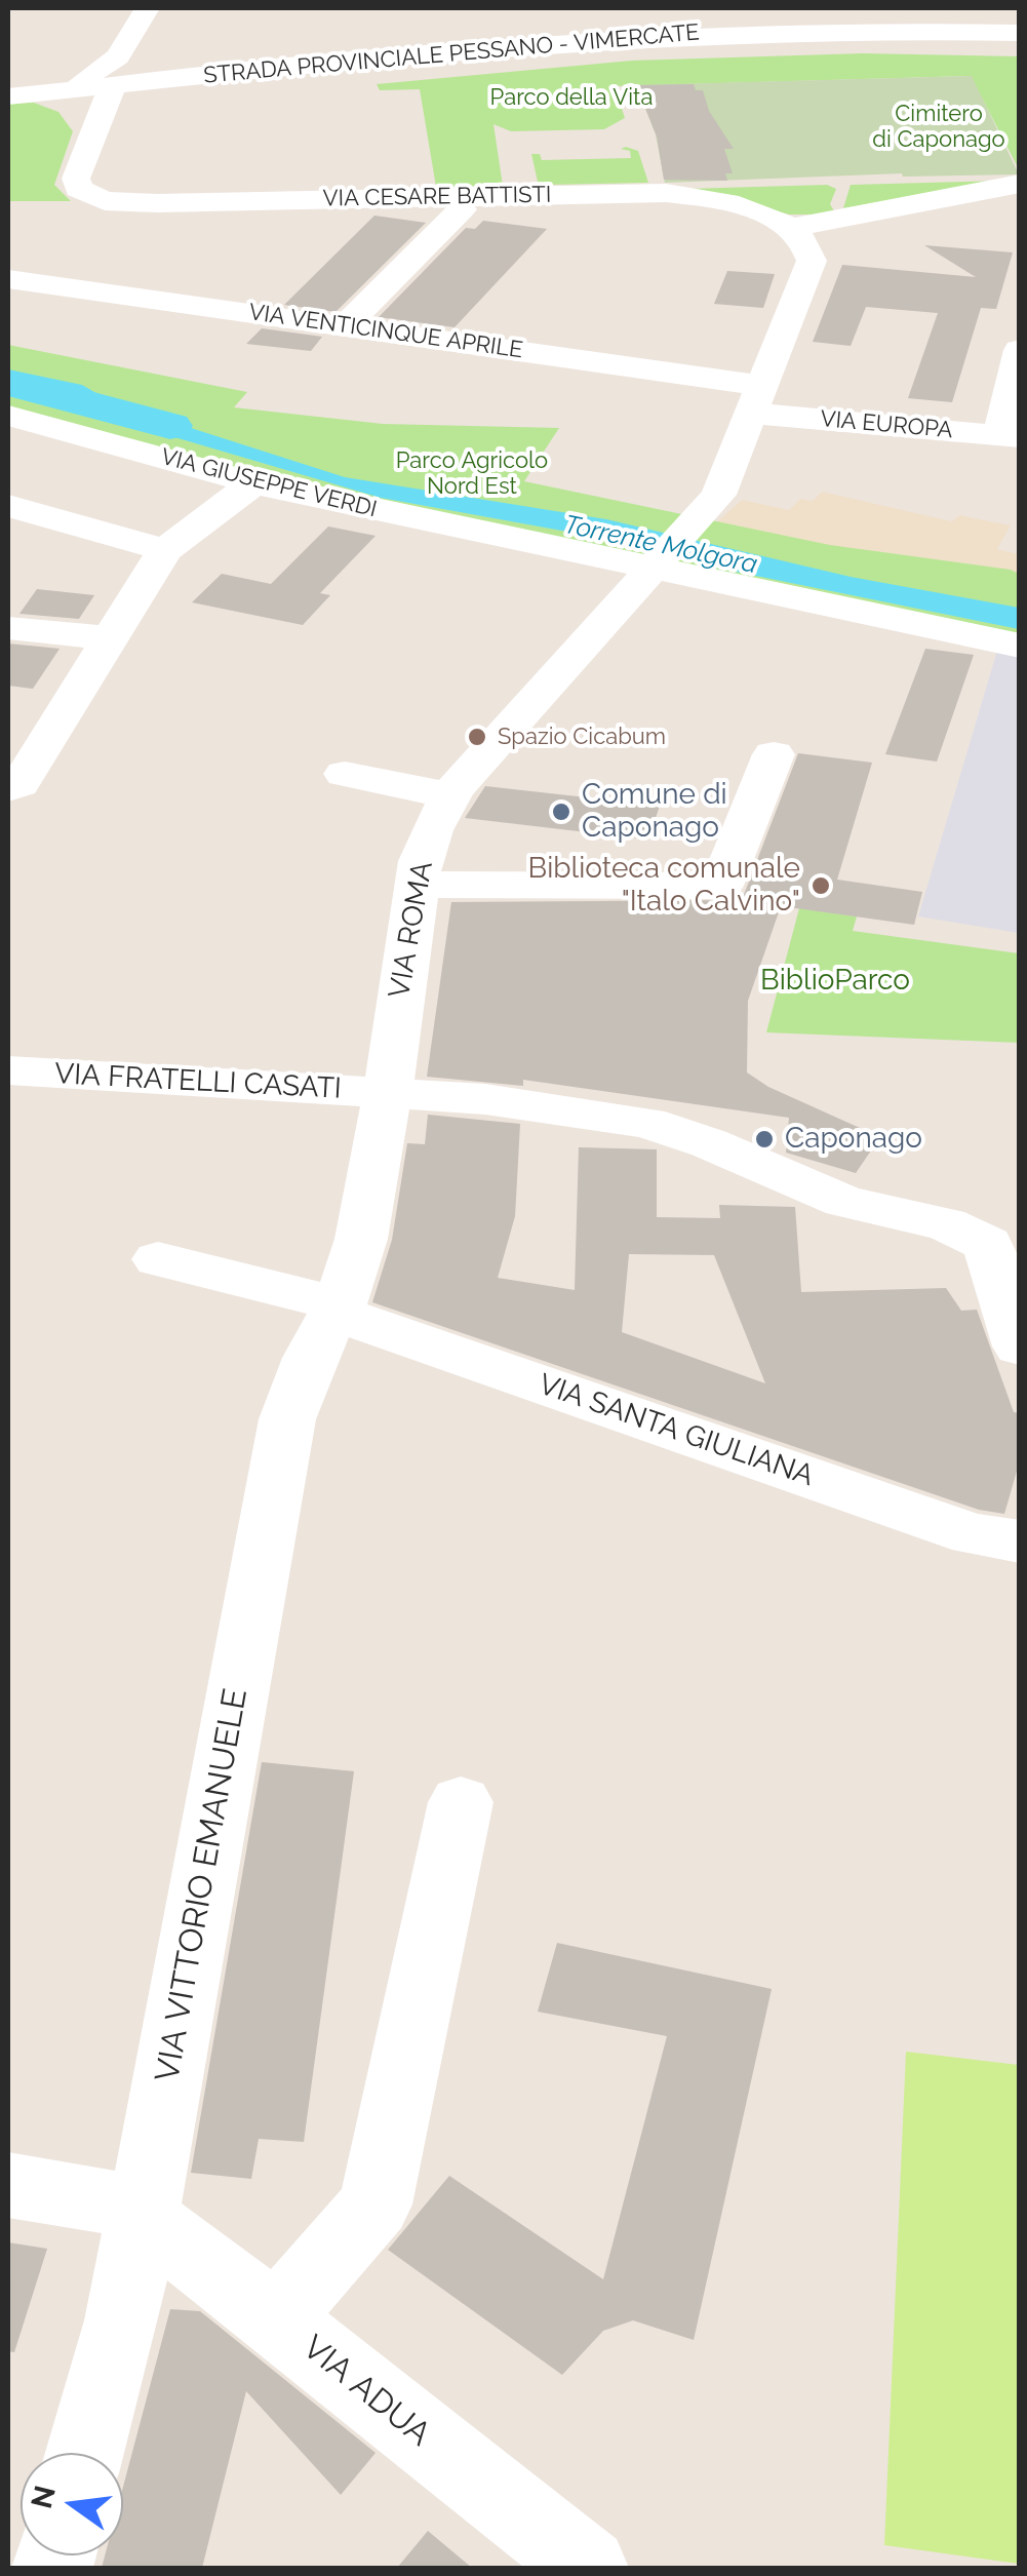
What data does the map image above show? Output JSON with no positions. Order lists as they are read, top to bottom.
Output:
{
  "streets": {
    "street": [
      "STRADA PROVINCIALE PESSANO - VIMERCATE",
      "VIA CESARE BATTISTI",
      "VIA VENTICINQUE APRILE",
      "VIA EUROPA",
      "VIA GIUSEPPE VERDI",
      "VIA ROMA",
      "VIA FRATELLI CASATI",
      "VIA SANTA GIULIANA",
      "VIA VITTORIO EMANUELE",
      "VIA ADUA"
    ]
  },
  "crossings": [
    ["STRADA PROVINCIALE PESSANO - VIMERCATE", "VIA CESARE BATTISTI"],
    ["VIA CESARE BATTISTI", "VIA ROMA"],
    ["VIA VENTICINQUE APRILE", "VIA EUROPA"],
    ["VIA VENTICINQUE APRILE", "VIA ROMA"],
    ["VIA EUROPA", "VIA ROMA"],
    ["VIA GIUSEPPE VERDI", "VIA ROMA"],
    ["VIA ROMA", "VIA FRATELLI CASATI"],
    ["VIA ROMA", "VIA SANTA GIULIANA"],
    ["VIA ROMA", "VIA VITTORIO EMANUELE"],
    ["VIA SANTA GIULIANA", "VIA VITTORIO EMANUELE"],
    ["VIA VITTORIO EMANUELE", "VIA ADUA"]
  ],
  "water": ["Torrente Molgora"],
  "parks": [
    "Parco della Vita",
    "Cimitero di Caponago",
    "Parco Agricolo Nord Est",
    "BiblioParco"
  ],
  "places": [
    "Spazio Cicabum",
    "Comune di Caponago",
    "Biblioteca comunale \"Italo Calvino\"",
    "Caponago"
  ],
  "north": "left"
}
